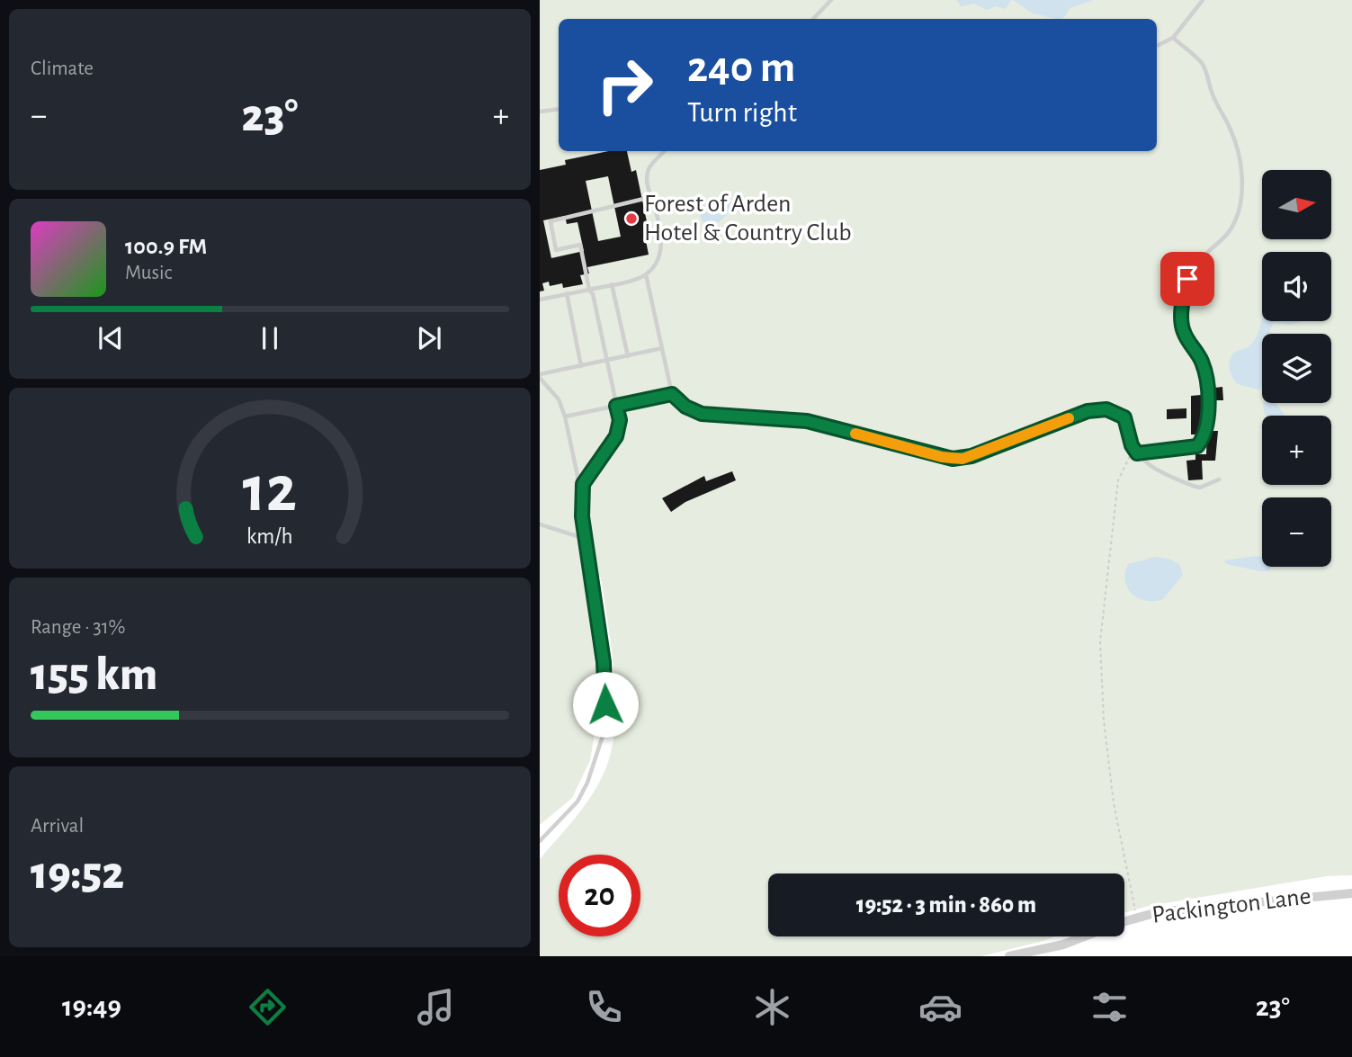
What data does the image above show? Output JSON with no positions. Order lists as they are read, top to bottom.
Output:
{
  "streets": {
    "street": ["Packington Lane"]
  },
  "places": ["Forest of Arden Hotel & Country Club"],
  "north": "right",
  "page": {
    "tile": [
      "Climate",
      ["Range · 31%", "155 km"],
      ["Arrival", "19:52"]
    ],
    "turn": ["240 m", "Turn right"],
    "heat": ["−", "23°", "+"],
    "map_buttons": ["+", "−"],
    "song": ["100.9 FM", "Music"],
    "limit": "20",
    "trip": "19:52 · 3 min · 860 m",
    "tabs": ["19:49", "23°"],
    "gauge": ["12", "km/h"]
  }
}
